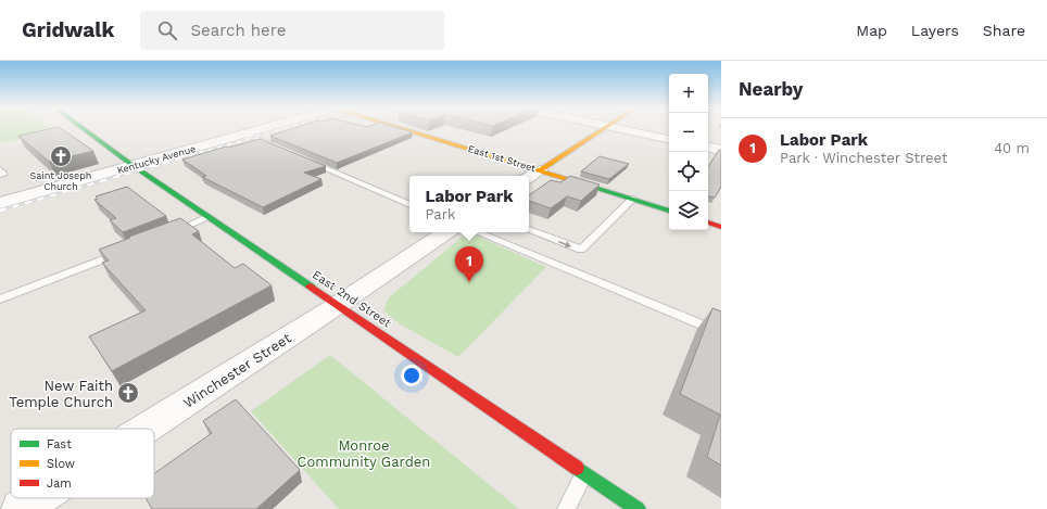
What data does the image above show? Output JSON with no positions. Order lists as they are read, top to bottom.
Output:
{
  "streets": {
    "street": [
      "East 1st Street",
      "Kentucky Avenue",
      "East 2nd Street",
      "Winchester Street"
    ]
  },
  "crossings": [
    ["Kentucky Avenue", "East 2nd Street"],
    ["East 2nd Street", "Winchester Street"]
  ],
  "parks": ["Monroe Community Garden"],
  "places": {
    "church": ["Saint Joseph Church", "New Faith Temple Church"]
  },
  "legend": ["Fast", "Slow", "Jam"],
  "page": {
    "header": "Gridwalk",
    "search": "Search here",
    "nav": ["Map", "Layers", "Share"],
    "heading": "Nearby",
    "map_buttons": ["+", "−"],
    "list": [
      {
        "mark": "1",
        "name": "Labor Park",
        "note": "Park · Winchester Street",
        "value": "40 m"
      }
    ],
    "popup": ["Labor Park", "Park"],
    "pins": "1"
  }
}
